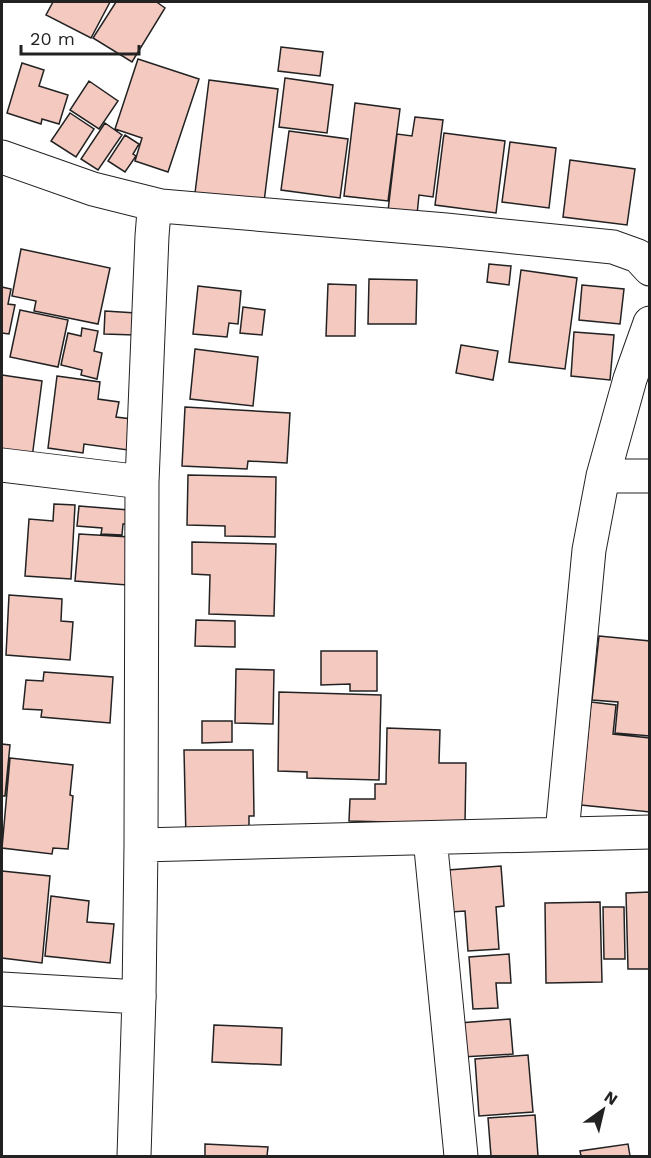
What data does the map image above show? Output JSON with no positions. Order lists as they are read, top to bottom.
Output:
{
  "scale_bar": "20 m",
  "north": "top right"
}
